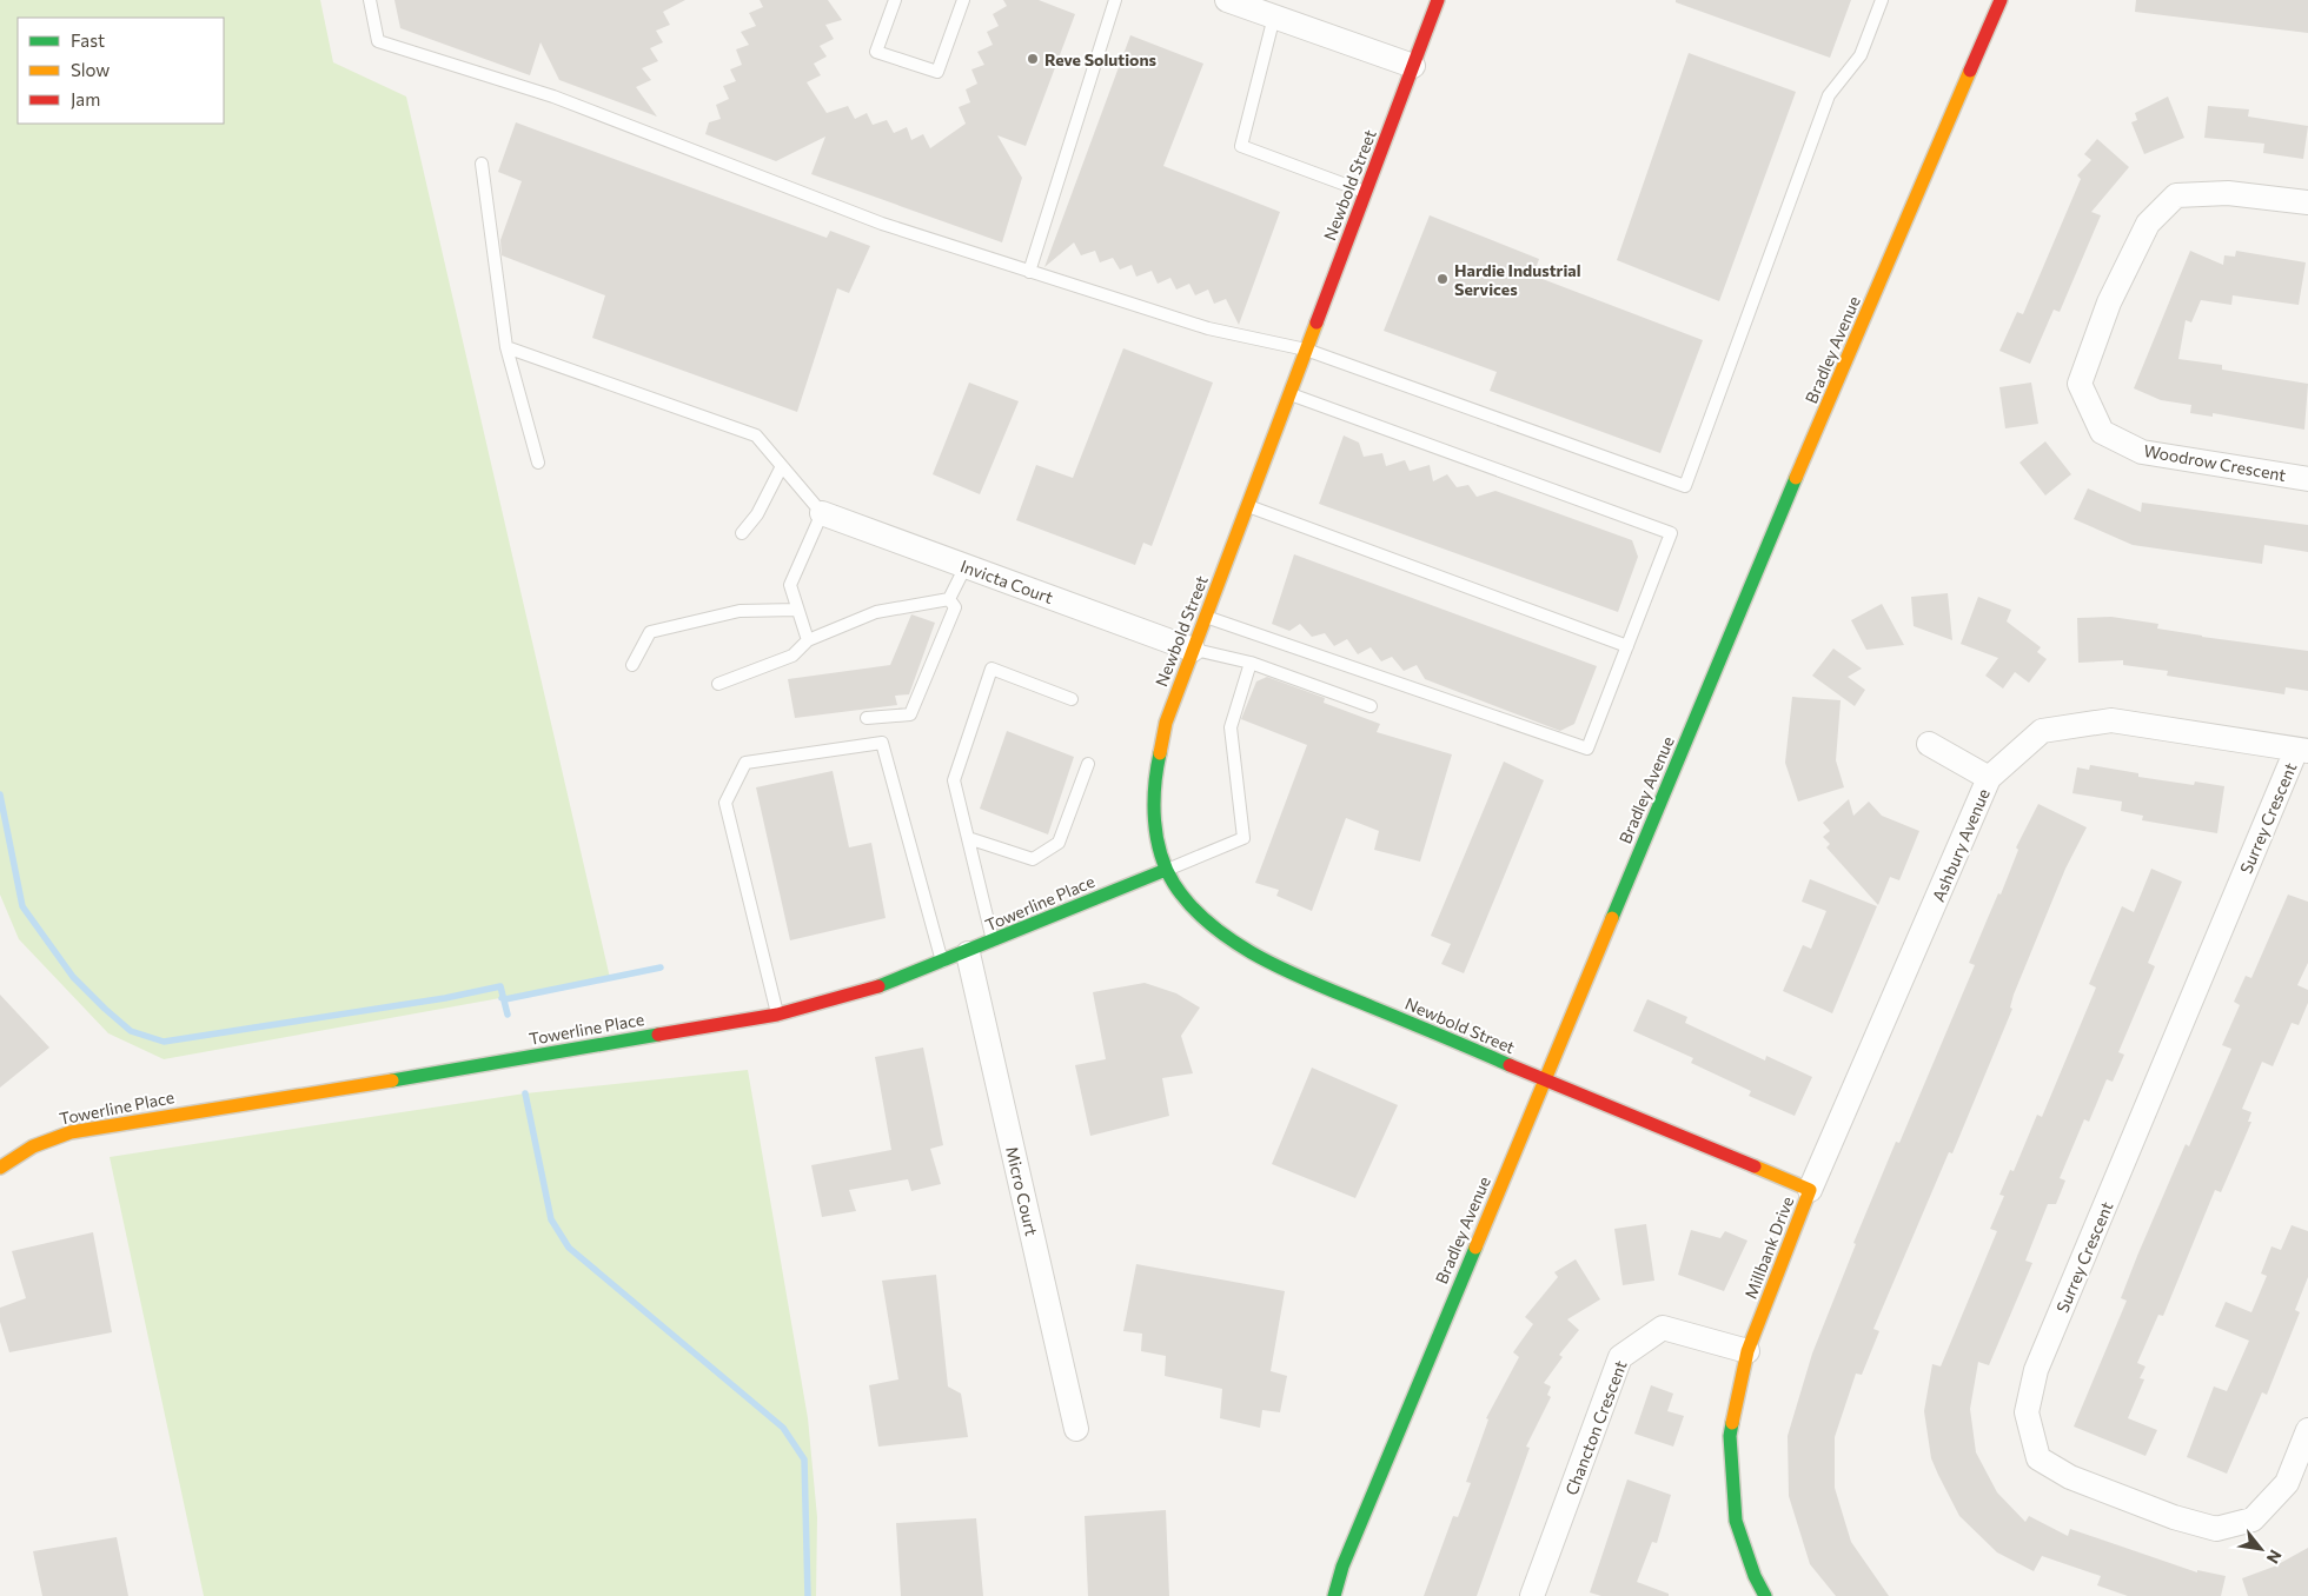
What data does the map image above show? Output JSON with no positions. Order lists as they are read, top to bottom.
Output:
{
  "streets": {
    "street": [
      "Newbold Street",
      "Bradley Avenue",
      "Woodrow Crescent",
      "Invicta Court",
      "Surrey Crescent",
      "Ashbury Avenue",
      "Towerline Place",
      "Micro Court",
      "Millbank Drive",
      "Chancton Crescent"
    ]
  },
  "crossings": [
    ["Newbold Street", "Bradley Avenue"],
    ["Newbold Street", "Invicta Court"],
    ["Newbold Street", "Towerline Place"],
    ["Newbold Street", "Millbank Drive"],
    ["Bradley Avenue", "Millbank Drive"],
    ["Surrey Crescent", "Ashbury Avenue"],
    ["Ashbury Avenue", "Millbank Drive"],
    ["Towerline Place", "Micro Court"],
    ["Millbank Drive", "Chancton Crescent"]
  ],
  "places": ["Reve Solutions", "Hardie Industrial Services"],
  "legend": ["Fast", "Slow", "Jam"],
  "north": "bottom right"
}
